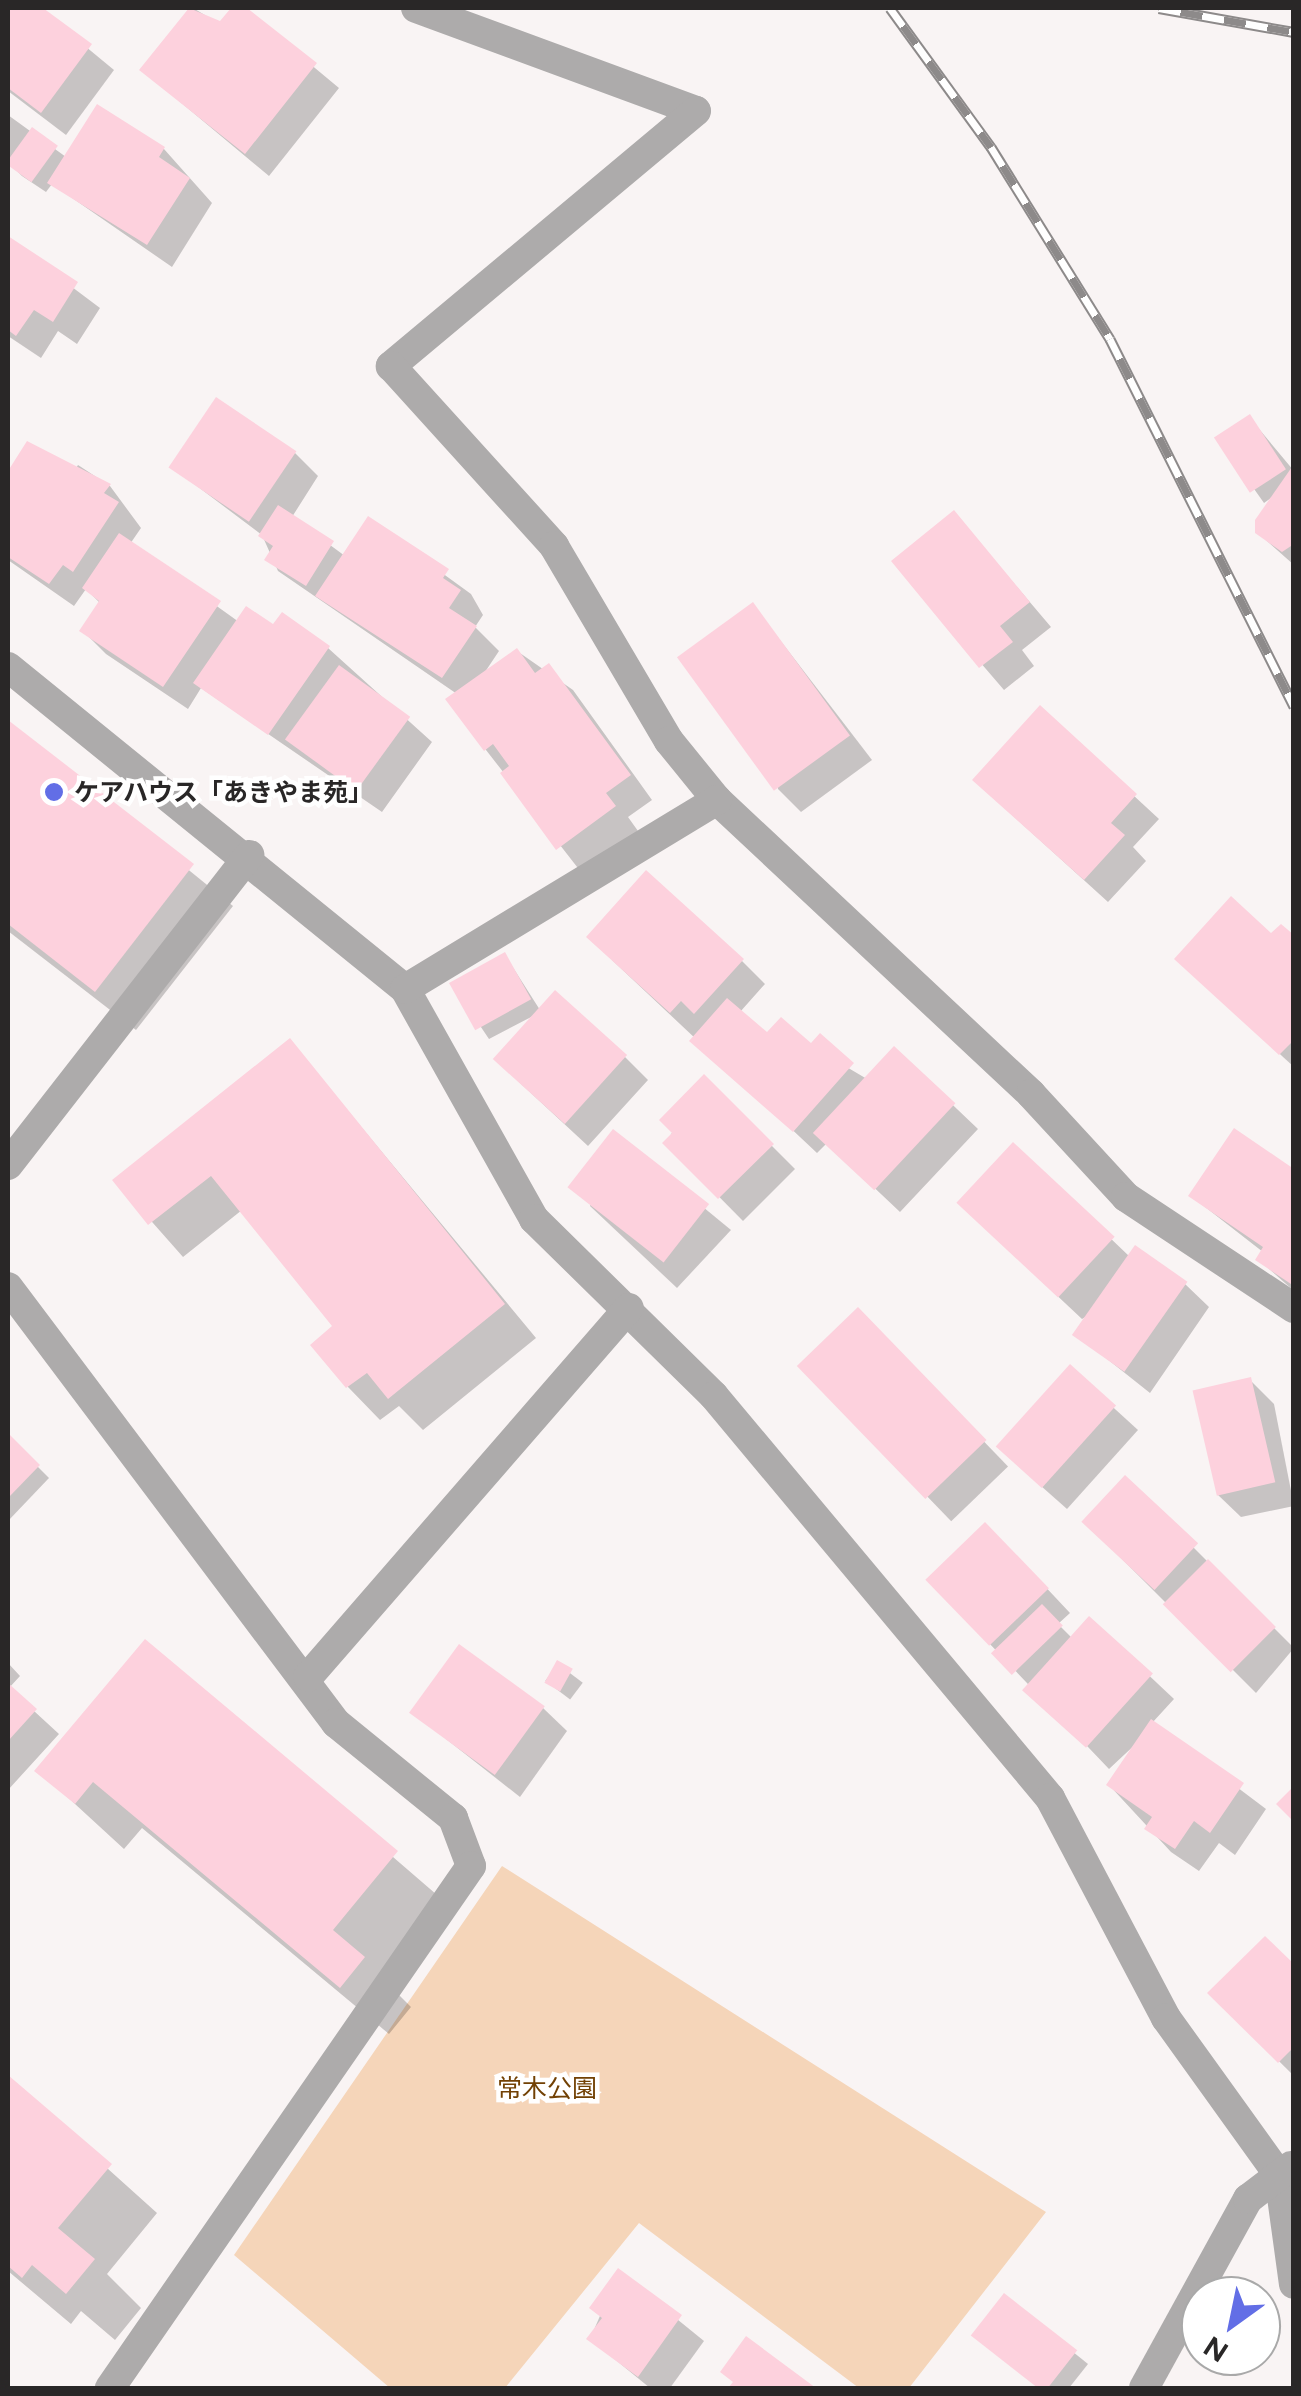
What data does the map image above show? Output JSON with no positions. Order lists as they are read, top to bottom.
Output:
{
  "parks": ["常木公園"],
  "places": ["ケアハウス「あきやま苑」"],
  "north": "bottom left"
}
